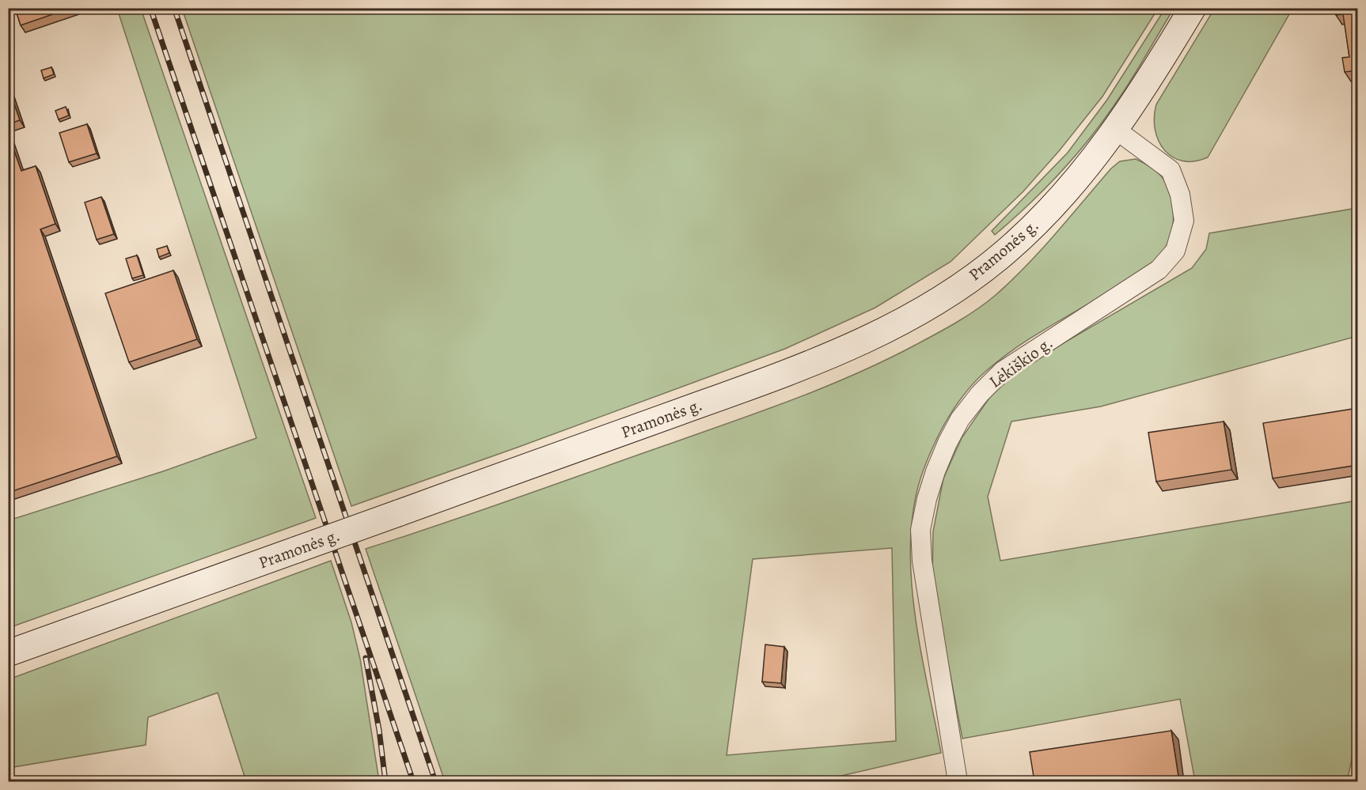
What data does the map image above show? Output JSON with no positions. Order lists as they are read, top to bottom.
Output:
{
  "streets": {
    "main road": ["Pramonės g."],
    "street": ["Lėkiškio g."]
  },
  "crossings": [
    ["Pramonės g.", "Lėkiškio g."]
  ]
}
